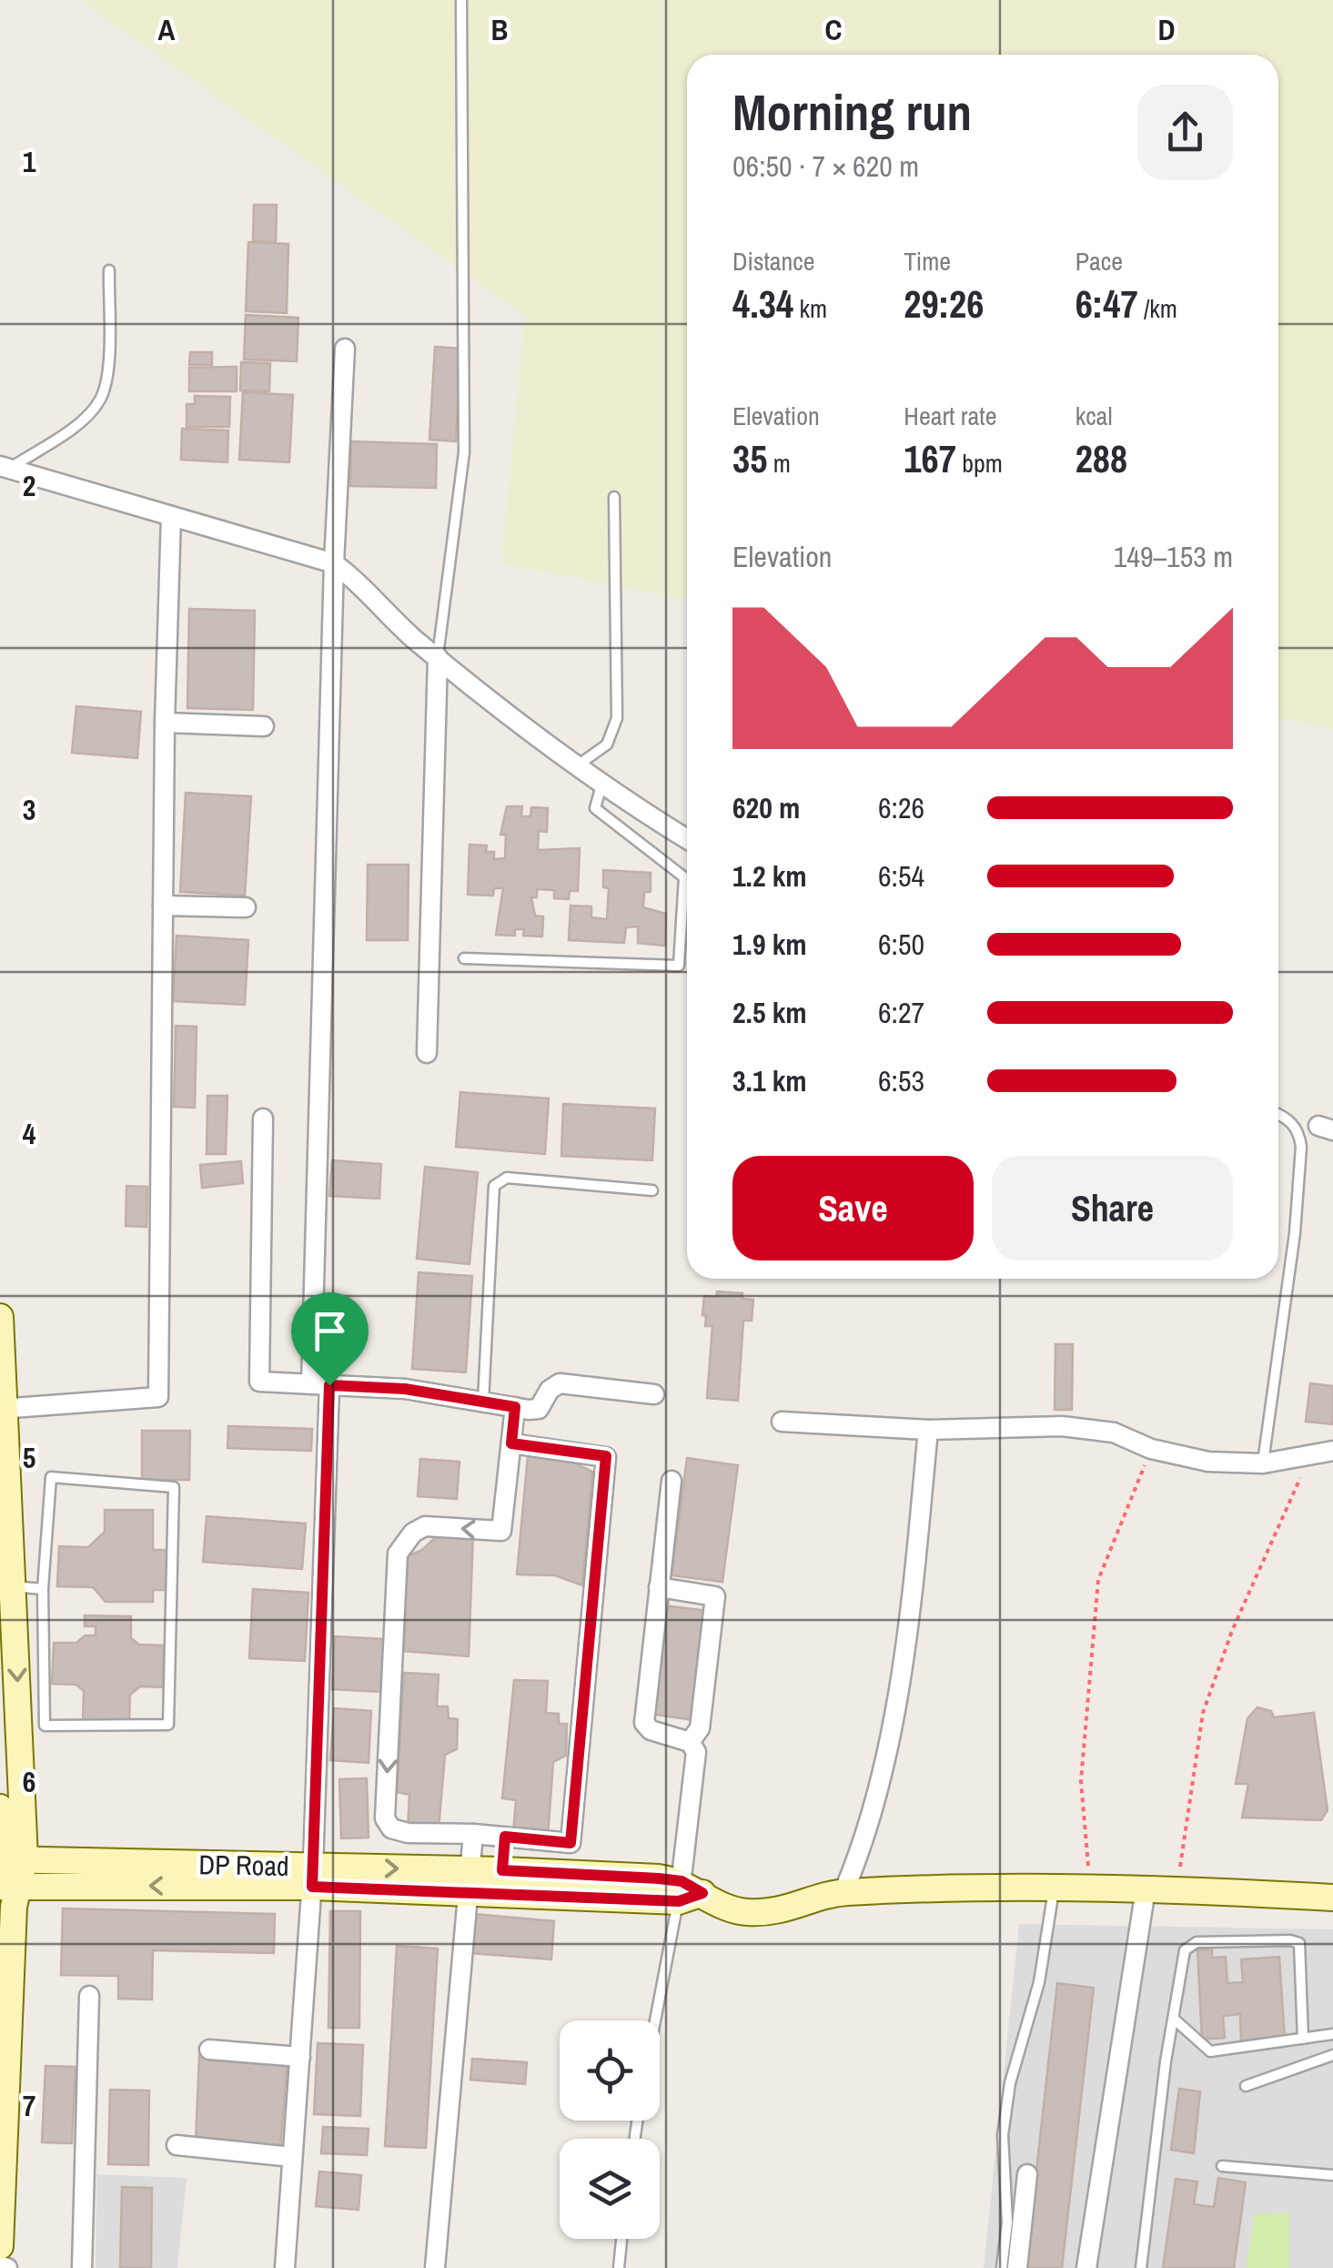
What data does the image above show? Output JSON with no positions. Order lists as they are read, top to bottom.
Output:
{
  "streets": {
    "street": ["DP Road"]
  },
  "page": {
    "heading": ["Morning run", "06:50 · 7 × 620 m"],
    "stats": [
      ["Distance", "4.34 km"],
      ["Time", "29:26"],
      ["Pace", "6:47 /km"],
      ["Elevation", "35 m"],
      ["Heart rate", "167 bpm"],
      ["kcal", "288"]
    ],
    "chart": ["Elevation", "149–153 m"],
    "list": [
      {
        "name": "620 m",
        "note": "6:26"
      },
      {
        "name": "1.2 km",
        "note": "6:54"
      },
      {
        "name": "1.9 km",
        "note": "6:50"
      },
      {
        "name": "2.5 km",
        "note": "6:27"
      },
      {
        "name": "3.1 km",
        "note": "6:53"
      }
    ],
    "buttons": ["Save", "Share"]
  },
  "grid": {
    "columns": [
      "A",
      "B",
      "C",
      "D"
    ],
    "rows": [
      "1",
      "2",
      "3",
      "4",
      "5",
      "6",
      "7"
    ]
  }
}
